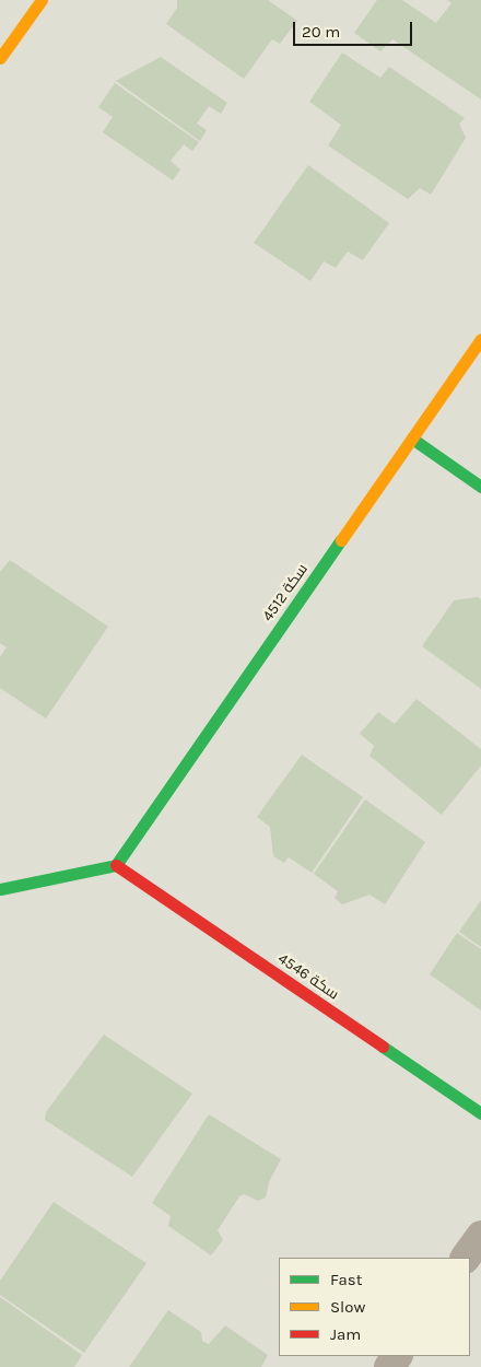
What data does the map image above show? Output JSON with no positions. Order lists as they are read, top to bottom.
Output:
{
  "streets": {
    "street": ["سكة 4512", "سكة 4546"]
  },
  "crossings": [
    ["سكة 4512", "سكة 4546"]
  ],
  "legend": ["Fast", "Slow", "Jam"],
  "scale_bar": "20 m"
}
